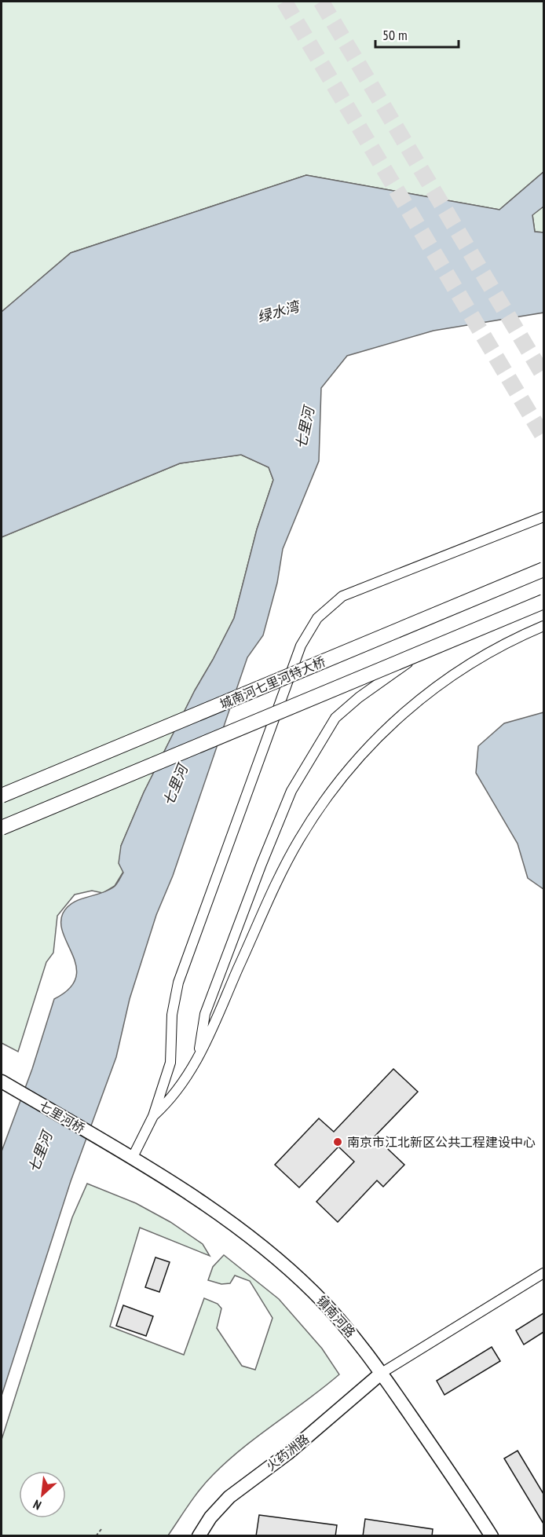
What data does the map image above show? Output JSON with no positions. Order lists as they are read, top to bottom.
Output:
{
  "streets": {
    "main road": ["城南河七里河特大桥"],
    "street": ["七里河桥", "镇南河路", "火药洲路"]
  },
  "crossings": [
    ["七里河桥", "镇南河路"],
    ["镇南河路", "火药洲路"]
  ],
  "water": ["绿水湾", "七里河"],
  "places": ["南京市江北新区公共工程建设中心"],
  "scale_bar": "50 m",
  "north": "bottom left"
}
